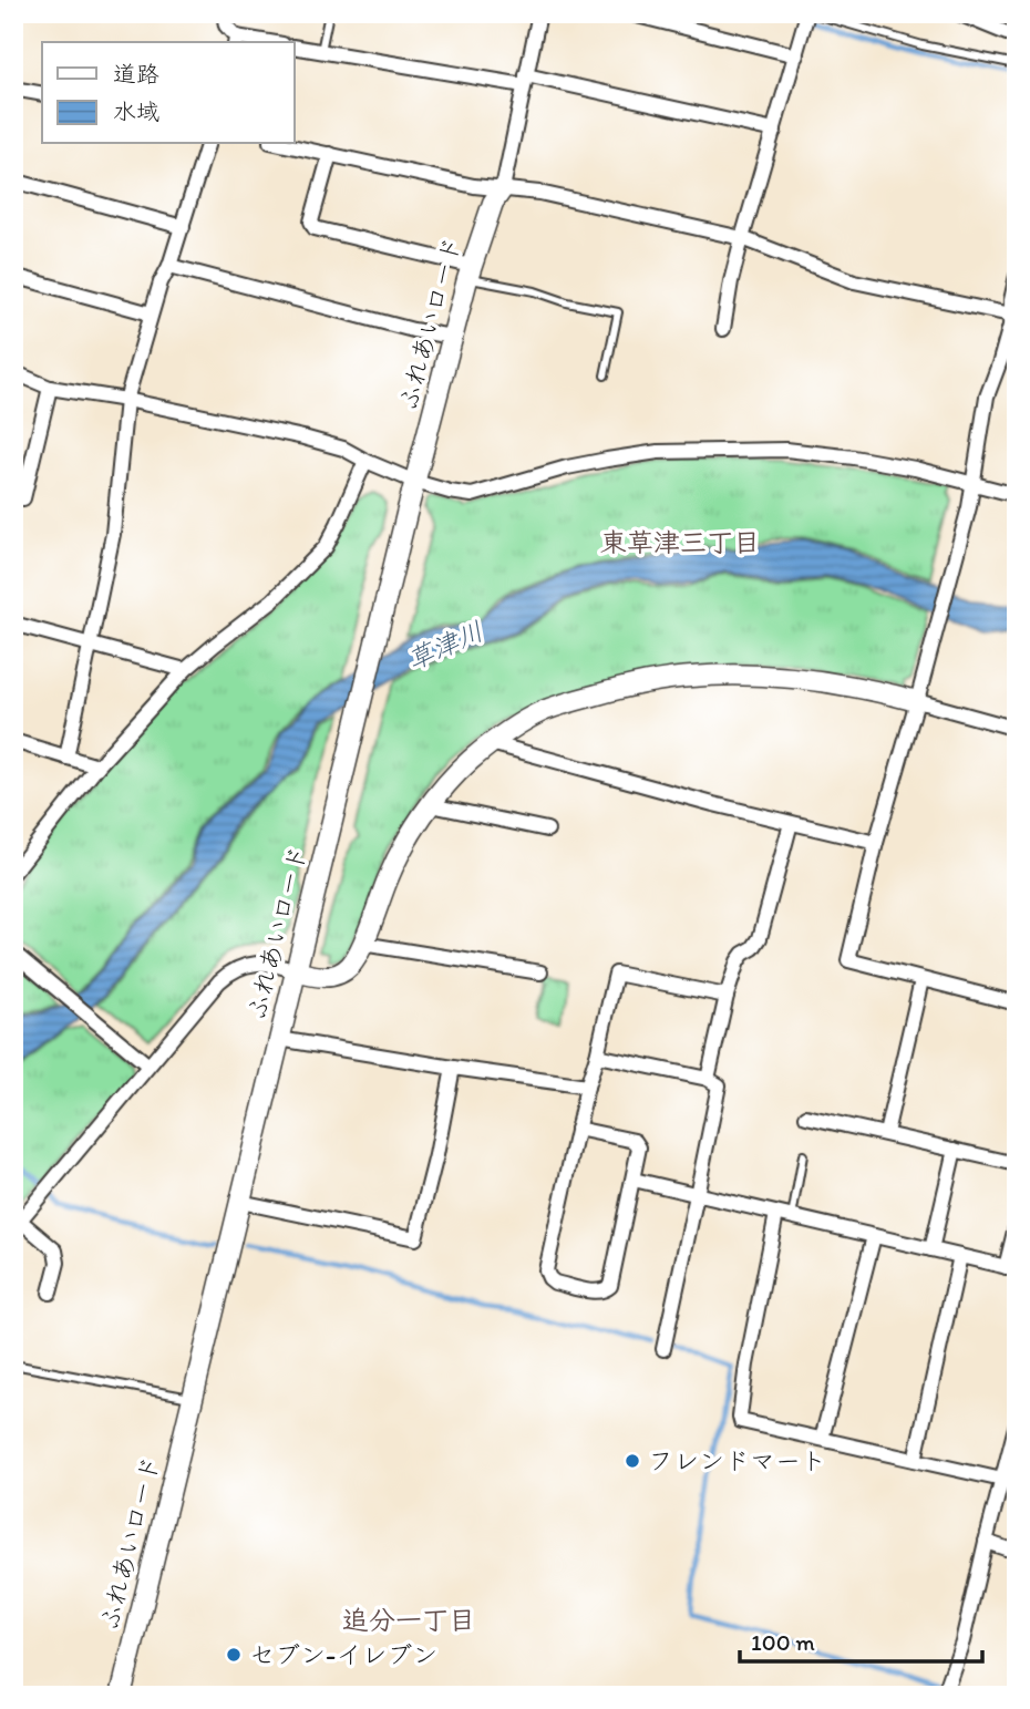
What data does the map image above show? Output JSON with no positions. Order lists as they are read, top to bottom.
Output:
{
  "streets": {
    "street": ["ふれあいロード"]
  },
  "districts": ["東草津三丁目", "追分一丁目"],
  "water": ["草津川"],
  "places": ["フレンドマート", "セブン-イレブン"],
  "legend": ["道路", "水域"],
  "scale_bar": "100 m"
}
